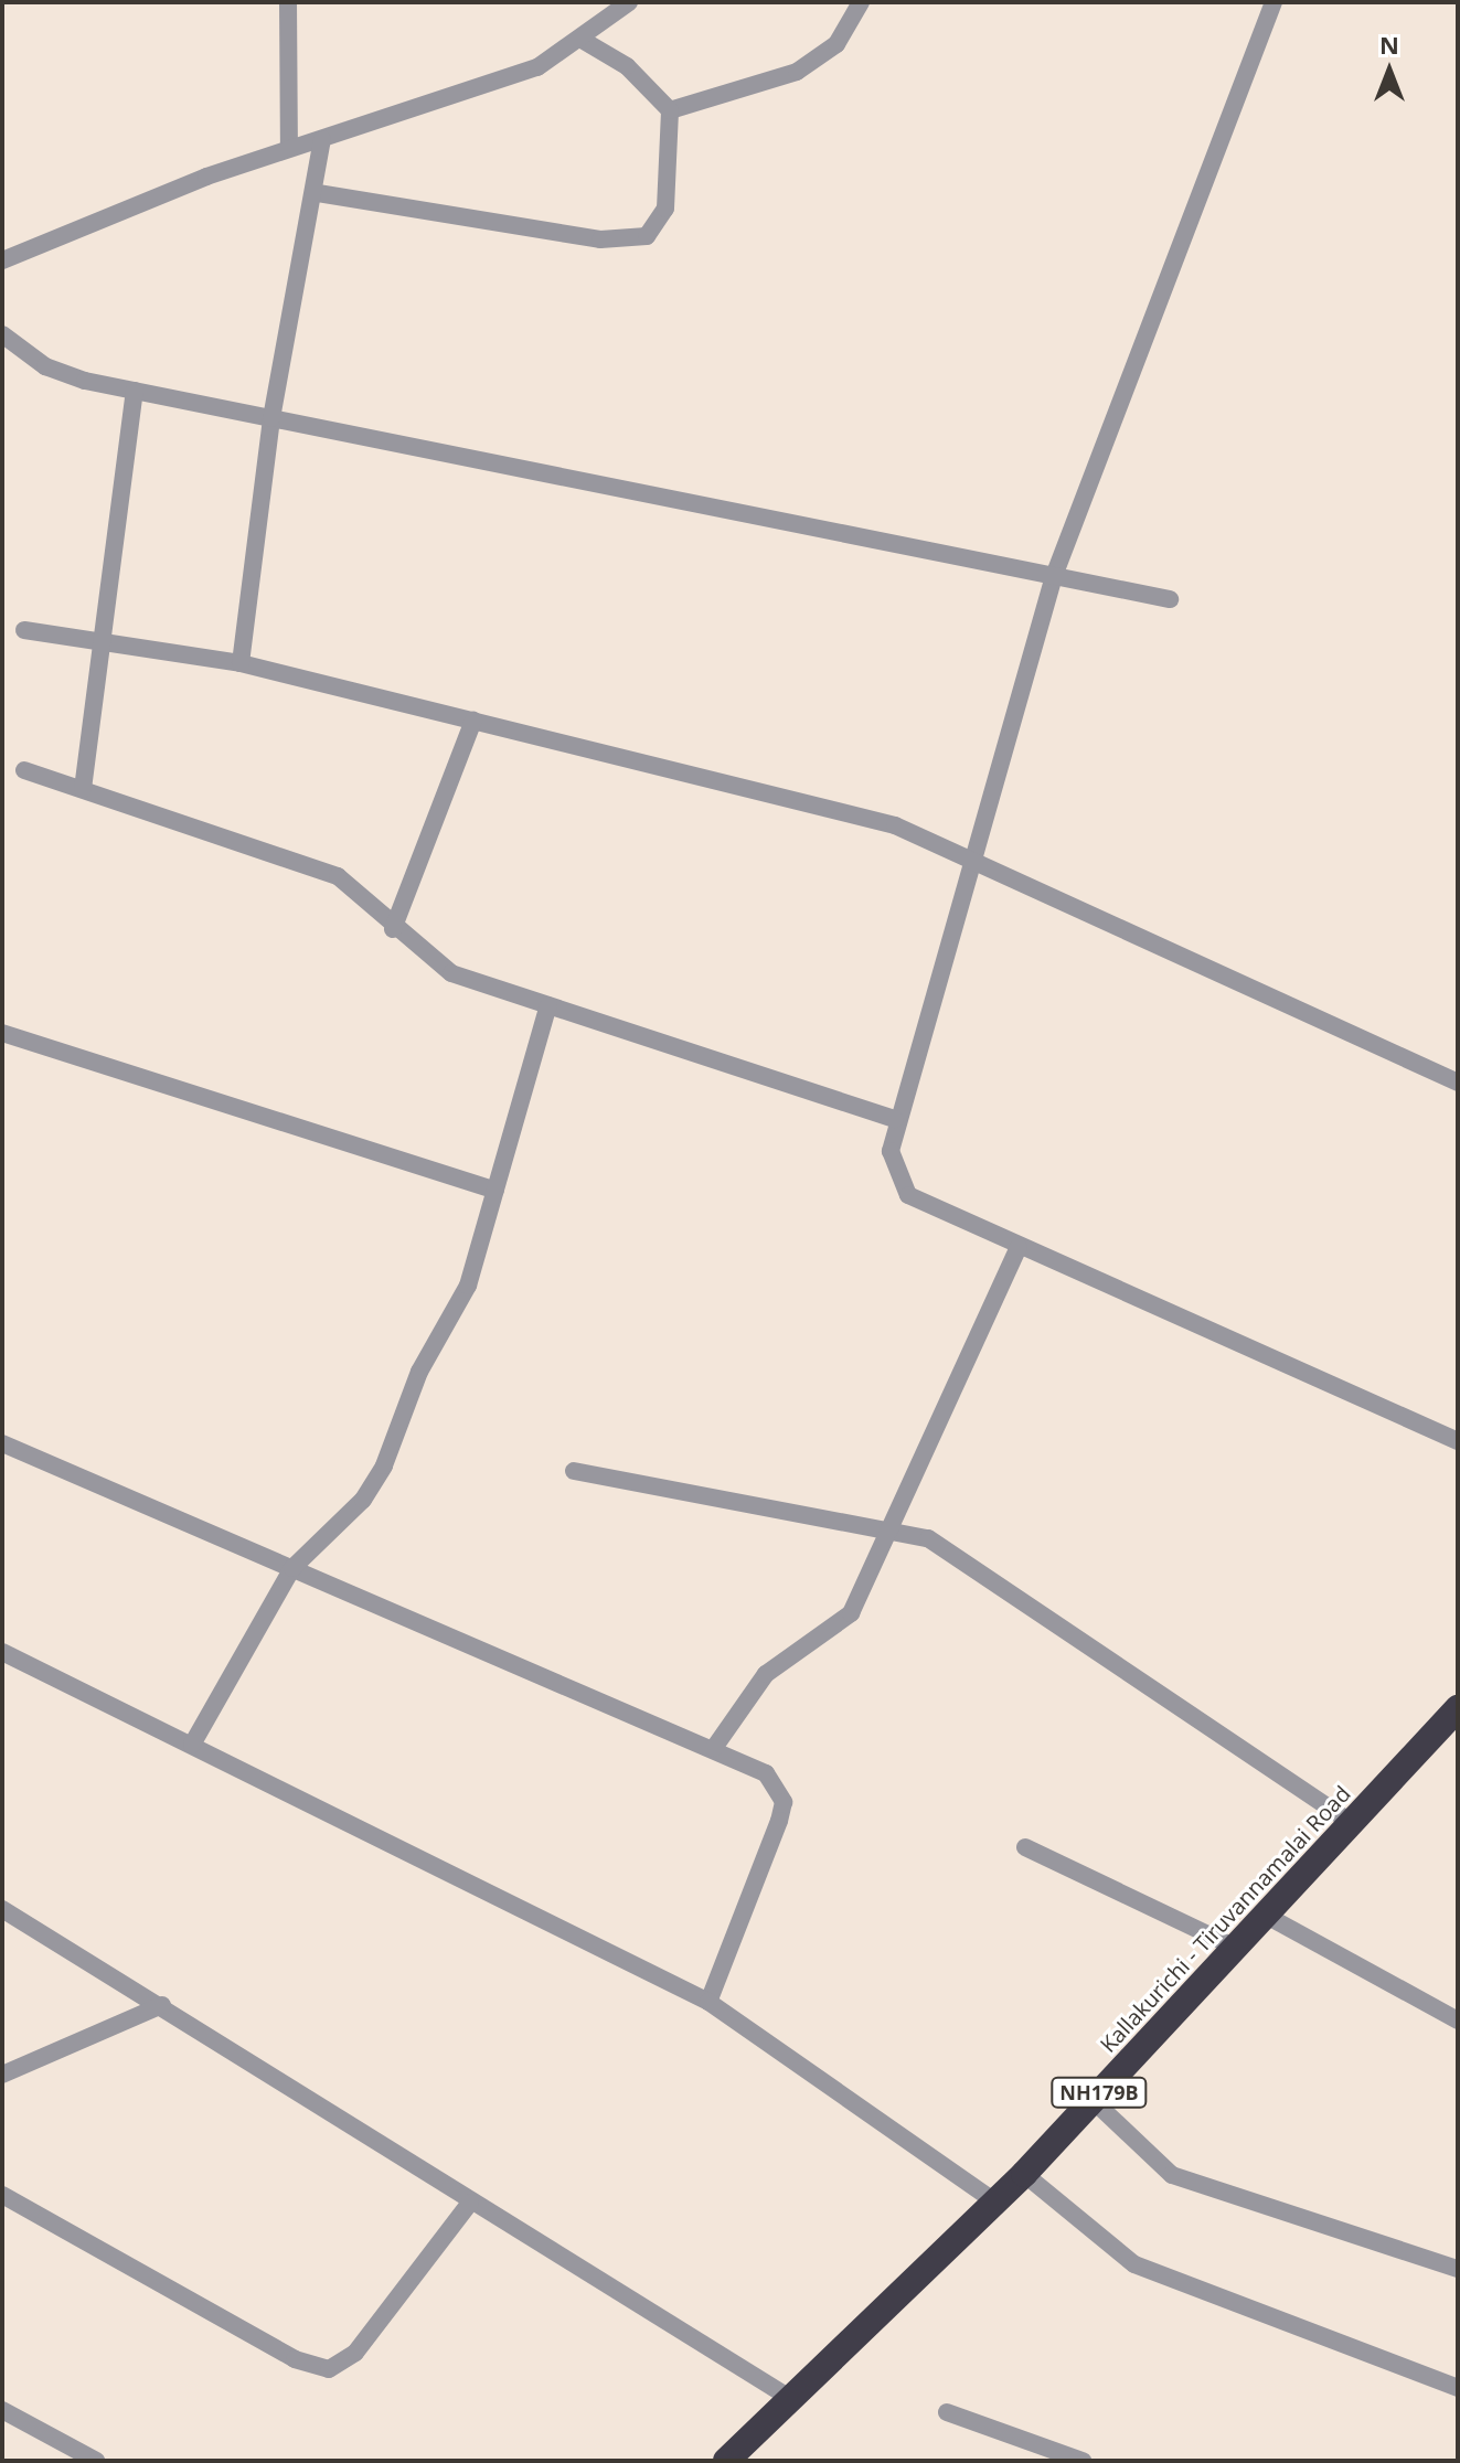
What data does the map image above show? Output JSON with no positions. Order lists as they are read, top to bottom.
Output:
{
  "streets": {
    "highway": ["Kallakurichi - Tiruvannamalai Road", "NH179B"]
  },
  "north": "top"
}
